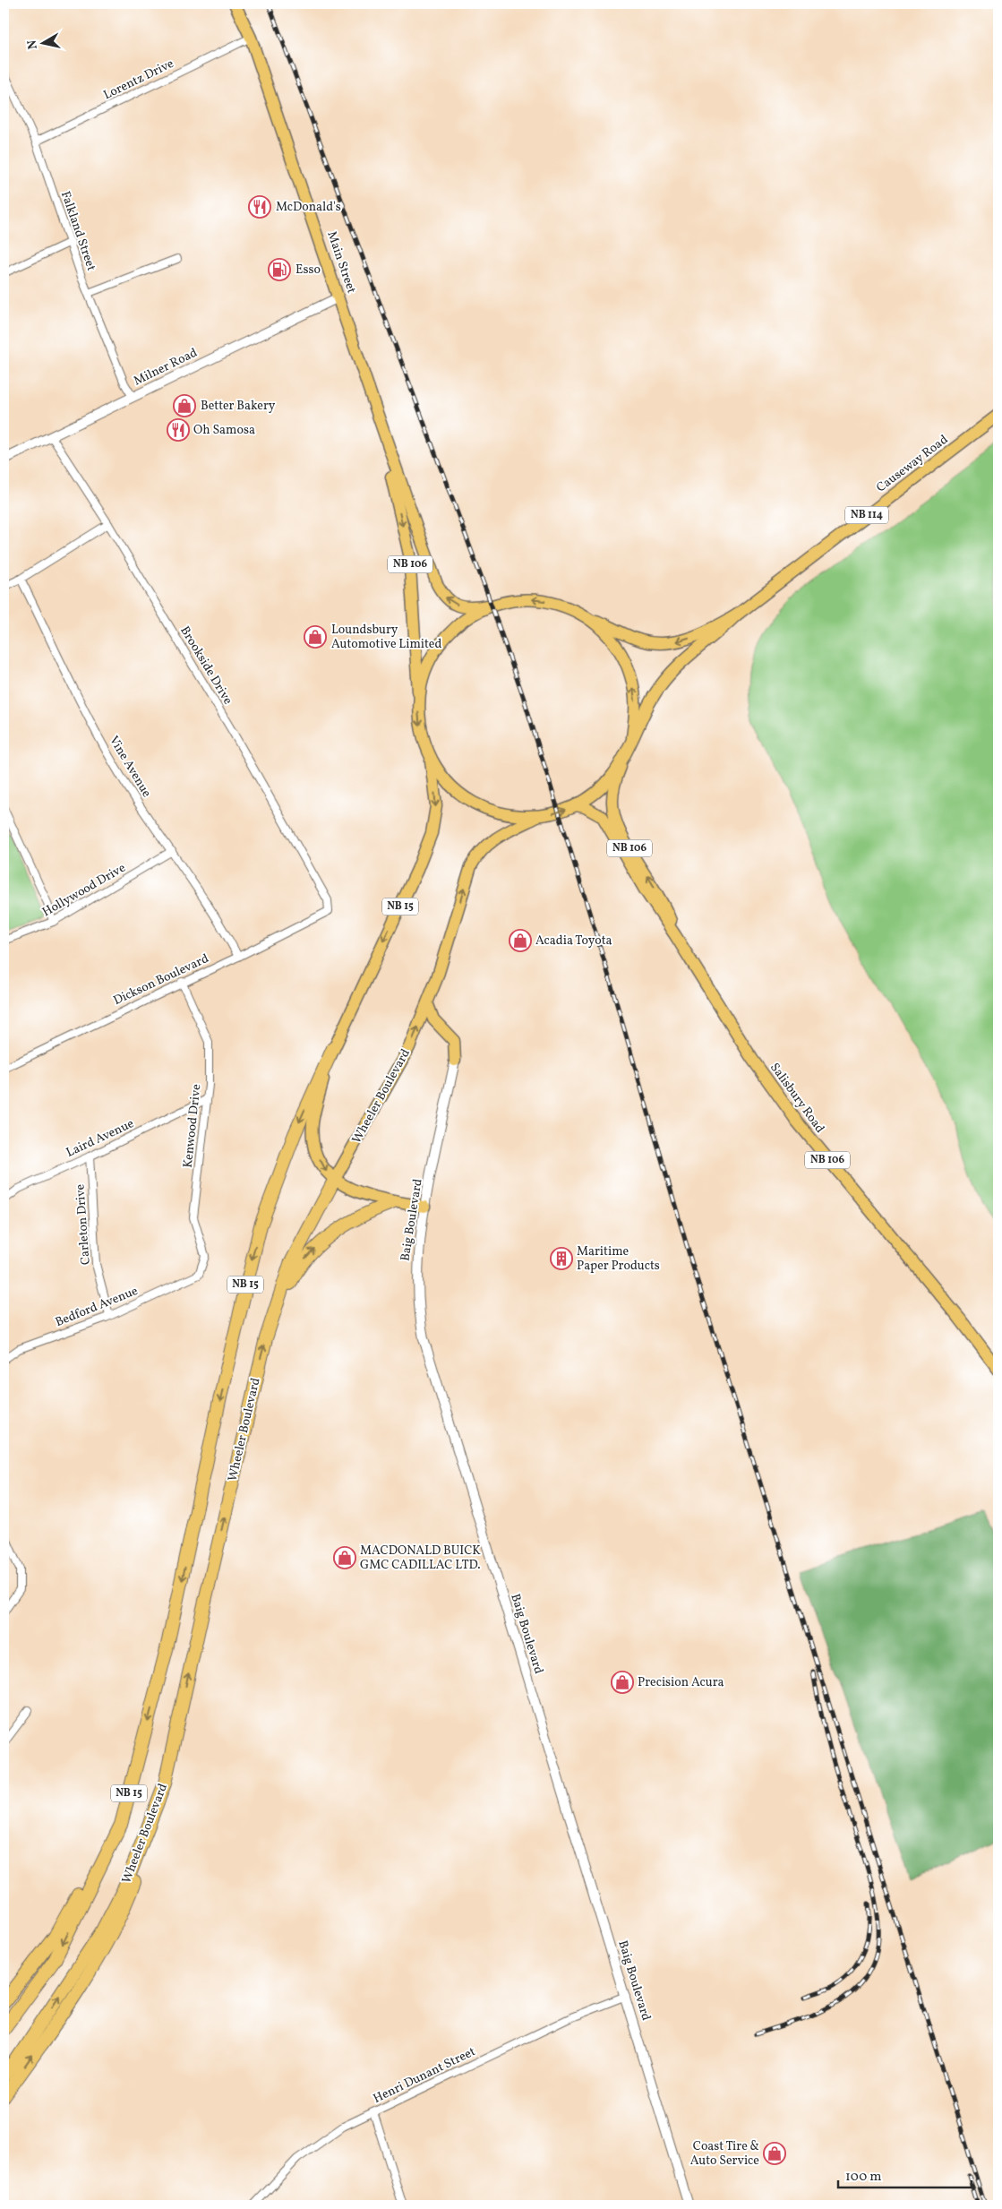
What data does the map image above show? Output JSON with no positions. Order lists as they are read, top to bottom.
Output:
{
  "streets": {
    "highway": ["NB 15", "Wheeler Boulevard"],
    "main road": [
      "Main Street",
      "Causeway Road",
      "NB 114",
      "NB 106",
      "Salisbury Road"
    ],
    "street": [
      "Lorentz Drive",
      "Falkland Street",
      "Milner Road",
      "Brookside Drive",
      "Vine Avenue",
      "Hollywood Drive",
      "Dickson Boulevard",
      "Kenwood Drive",
      "Laird Avenue",
      "Baig Boulevard",
      "Carleton Drive",
      "Bedford Avenue",
      "Henri Dunant Street"
    ]
  },
  "crossings": [
    ["Lorentz Drive", "Falkland Street"],
    ["Lorentz Drive", "Main Street"],
    ["Falkland Street", "Milner Road"],
    ["Main Street", "Milner Road"],
    ["Main Street", "Wheeler Boulevard"],
    ["Milner Road", "Brookside Drive"],
    ["Brookside Drive", "Dickson Boulevard"],
    ["Vine Avenue", "Hollywood Drive"],
    ["Vine Avenue", "Dickson Boulevard"],
    ["Dickson Boulevard", "Kenwood Drive"],
    ["Kenwood Drive", "Laird Avenue"],
    ["Kenwood Drive", "Bedford Avenue"],
    ["Laird Avenue", "Carleton Drive"],
    ["Baig Boulevard", "Henri Dunant Street"],
    ["Carleton Drive", "Bedford Avenue"]
  ],
  "places": {
    "restaurant": ["McDonald's", "Oh Samosa"],
    "fuel station": ["Esso"],
    "shop": [
      "Better Bakery",
      "Loundsbury Automotive Limited",
      "Acadia Toyota",
      "MACDONALD BUICK GMC CADILLAC LTD.",
      "Precision Acura",
      "Coast Tire & Auto Service"
    ],
    "building": ["Maritime Paper Products"]
  },
  "scale_bar": "100 m",
  "north": "left"
}
